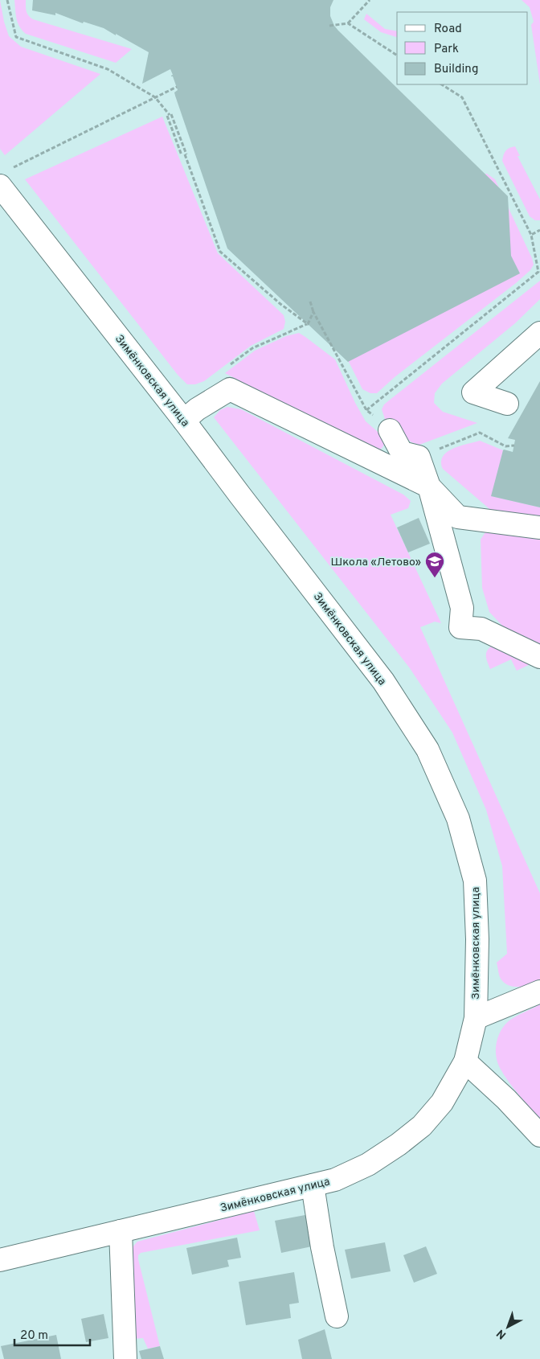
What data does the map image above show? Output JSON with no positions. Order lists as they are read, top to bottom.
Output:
{
  "streets": {
    "street": ["Зимёнковская улица"]
  },
  "places": {
    "school or university": ["Школа «Летово»"]
  },
  "legend": ["Road", "Park", "Building"],
  "scale_bar": "20 m",
  "north": "bottom left"
}
